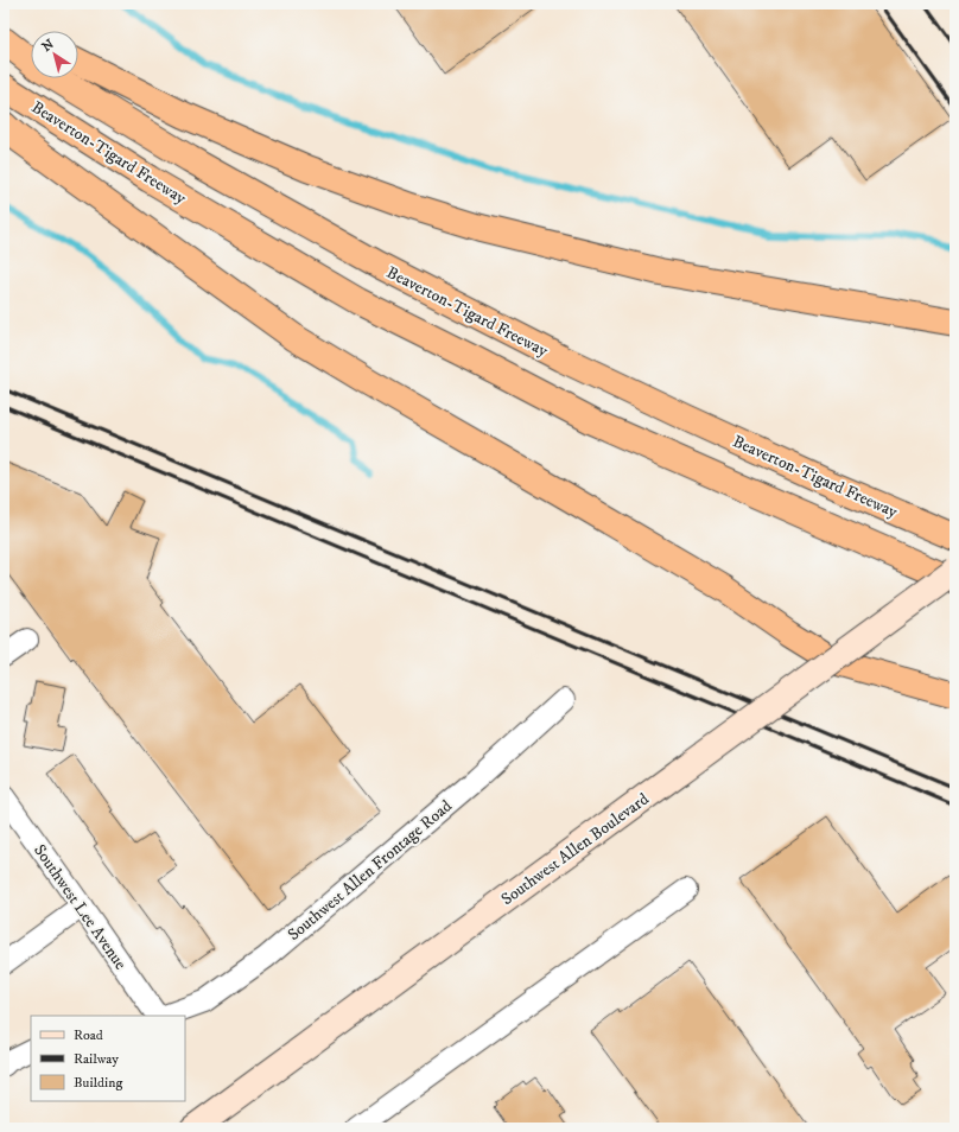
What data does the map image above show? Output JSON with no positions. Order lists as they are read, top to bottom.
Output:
{
  "streets": {
    "highway": ["Beaverton-Tigard Freeway"],
    "main road": ["Southwest Allen Boulevard"],
    "street": ["Southwest Allen Frontage Road", "Southwest Lee Avenue"]
  },
  "legend": ["Road", "Railway", "Building"],
  "north": "top left"
}
